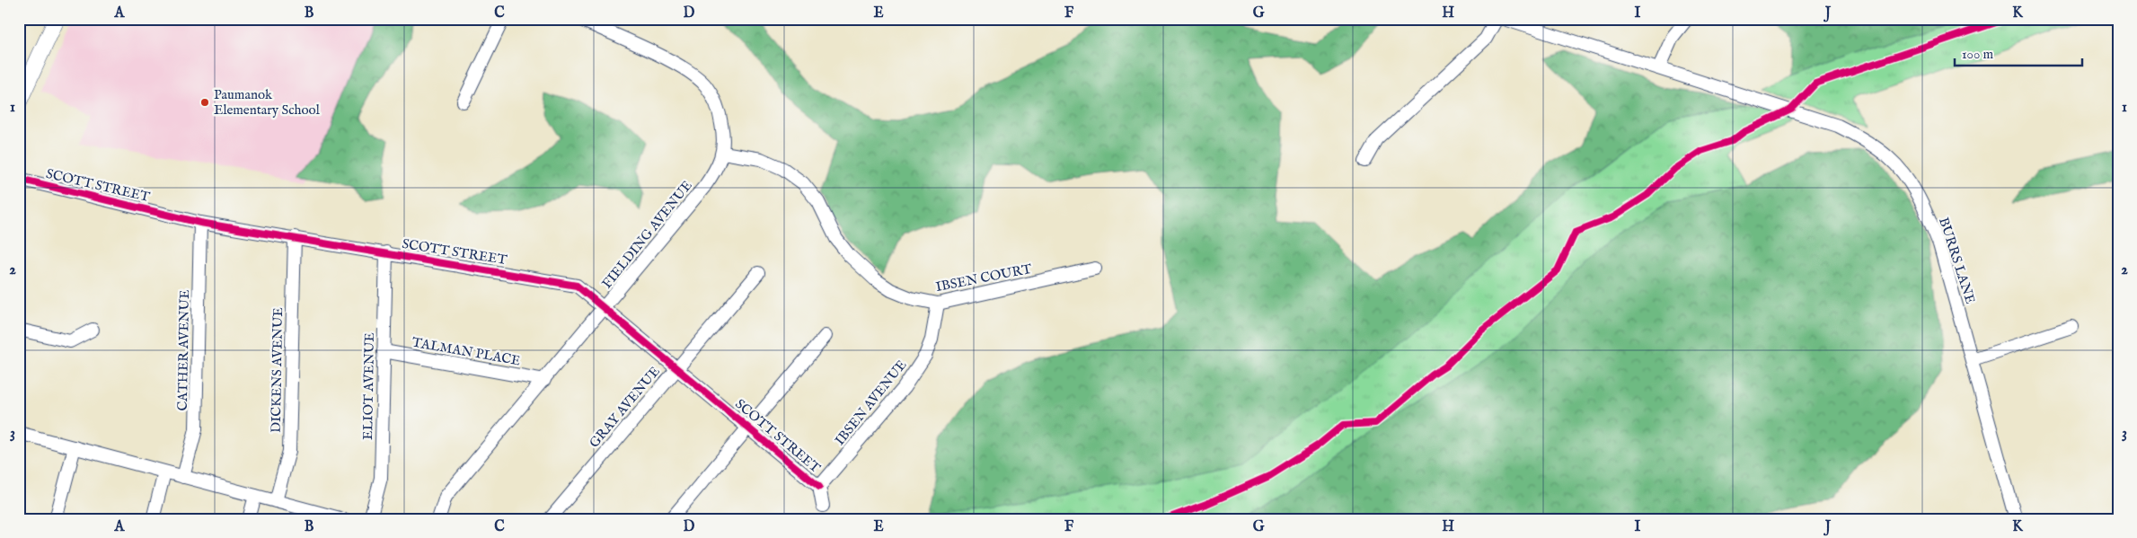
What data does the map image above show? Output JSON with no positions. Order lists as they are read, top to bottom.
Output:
{
  "streets": {
    "street": [
      "SCOTT STREET",
      "FIELDING AVENUE",
      "BURRS LANE",
      "IBSEN COURT",
      "CATHER AVENUE",
      "TALMAN PLACE",
      "DICKENS AVENUE",
      "ELIOT AVENUE",
      "IBSEN AVENUE",
      "GRAY AVENUE"
    ]
  },
  "crossings": [
    ["SCOTT STREET", "FIELDING AVENUE"],
    ["SCOTT STREET", "CATHER AVENUE"],
    ["SCOTT STREET", "DICKENS AVENUE"],
    ["SCOTT STREET", "ELIOT AVENUE"],
    ["SCOTT STREET", "IBSEN AVENUE"],
    ["SCOTT STREET", "GRAY AVENUE"],
    ["FIELDING AVENUE", "IBSEN COURT"],
    ["FIELDING AVENUE", "TALMAN PLACE"],
    ["IBSEN COURT", "IBSEN AVENUE"],
    ["TALMAN PLACE", "ELIOT AVENUE"]
  ],
  "places": ["Paumanok Elementary School"],
  "scale_bar": "100 m",
  "grid": {
    "columns": [
      "A",
      "B",
      "C",
      "D",
      "E",
      "F",
      "G",
      "H",
      "I",
      "J",
      "K"
    ],
    "rows": ["1", "2", "3"]
  }
}
